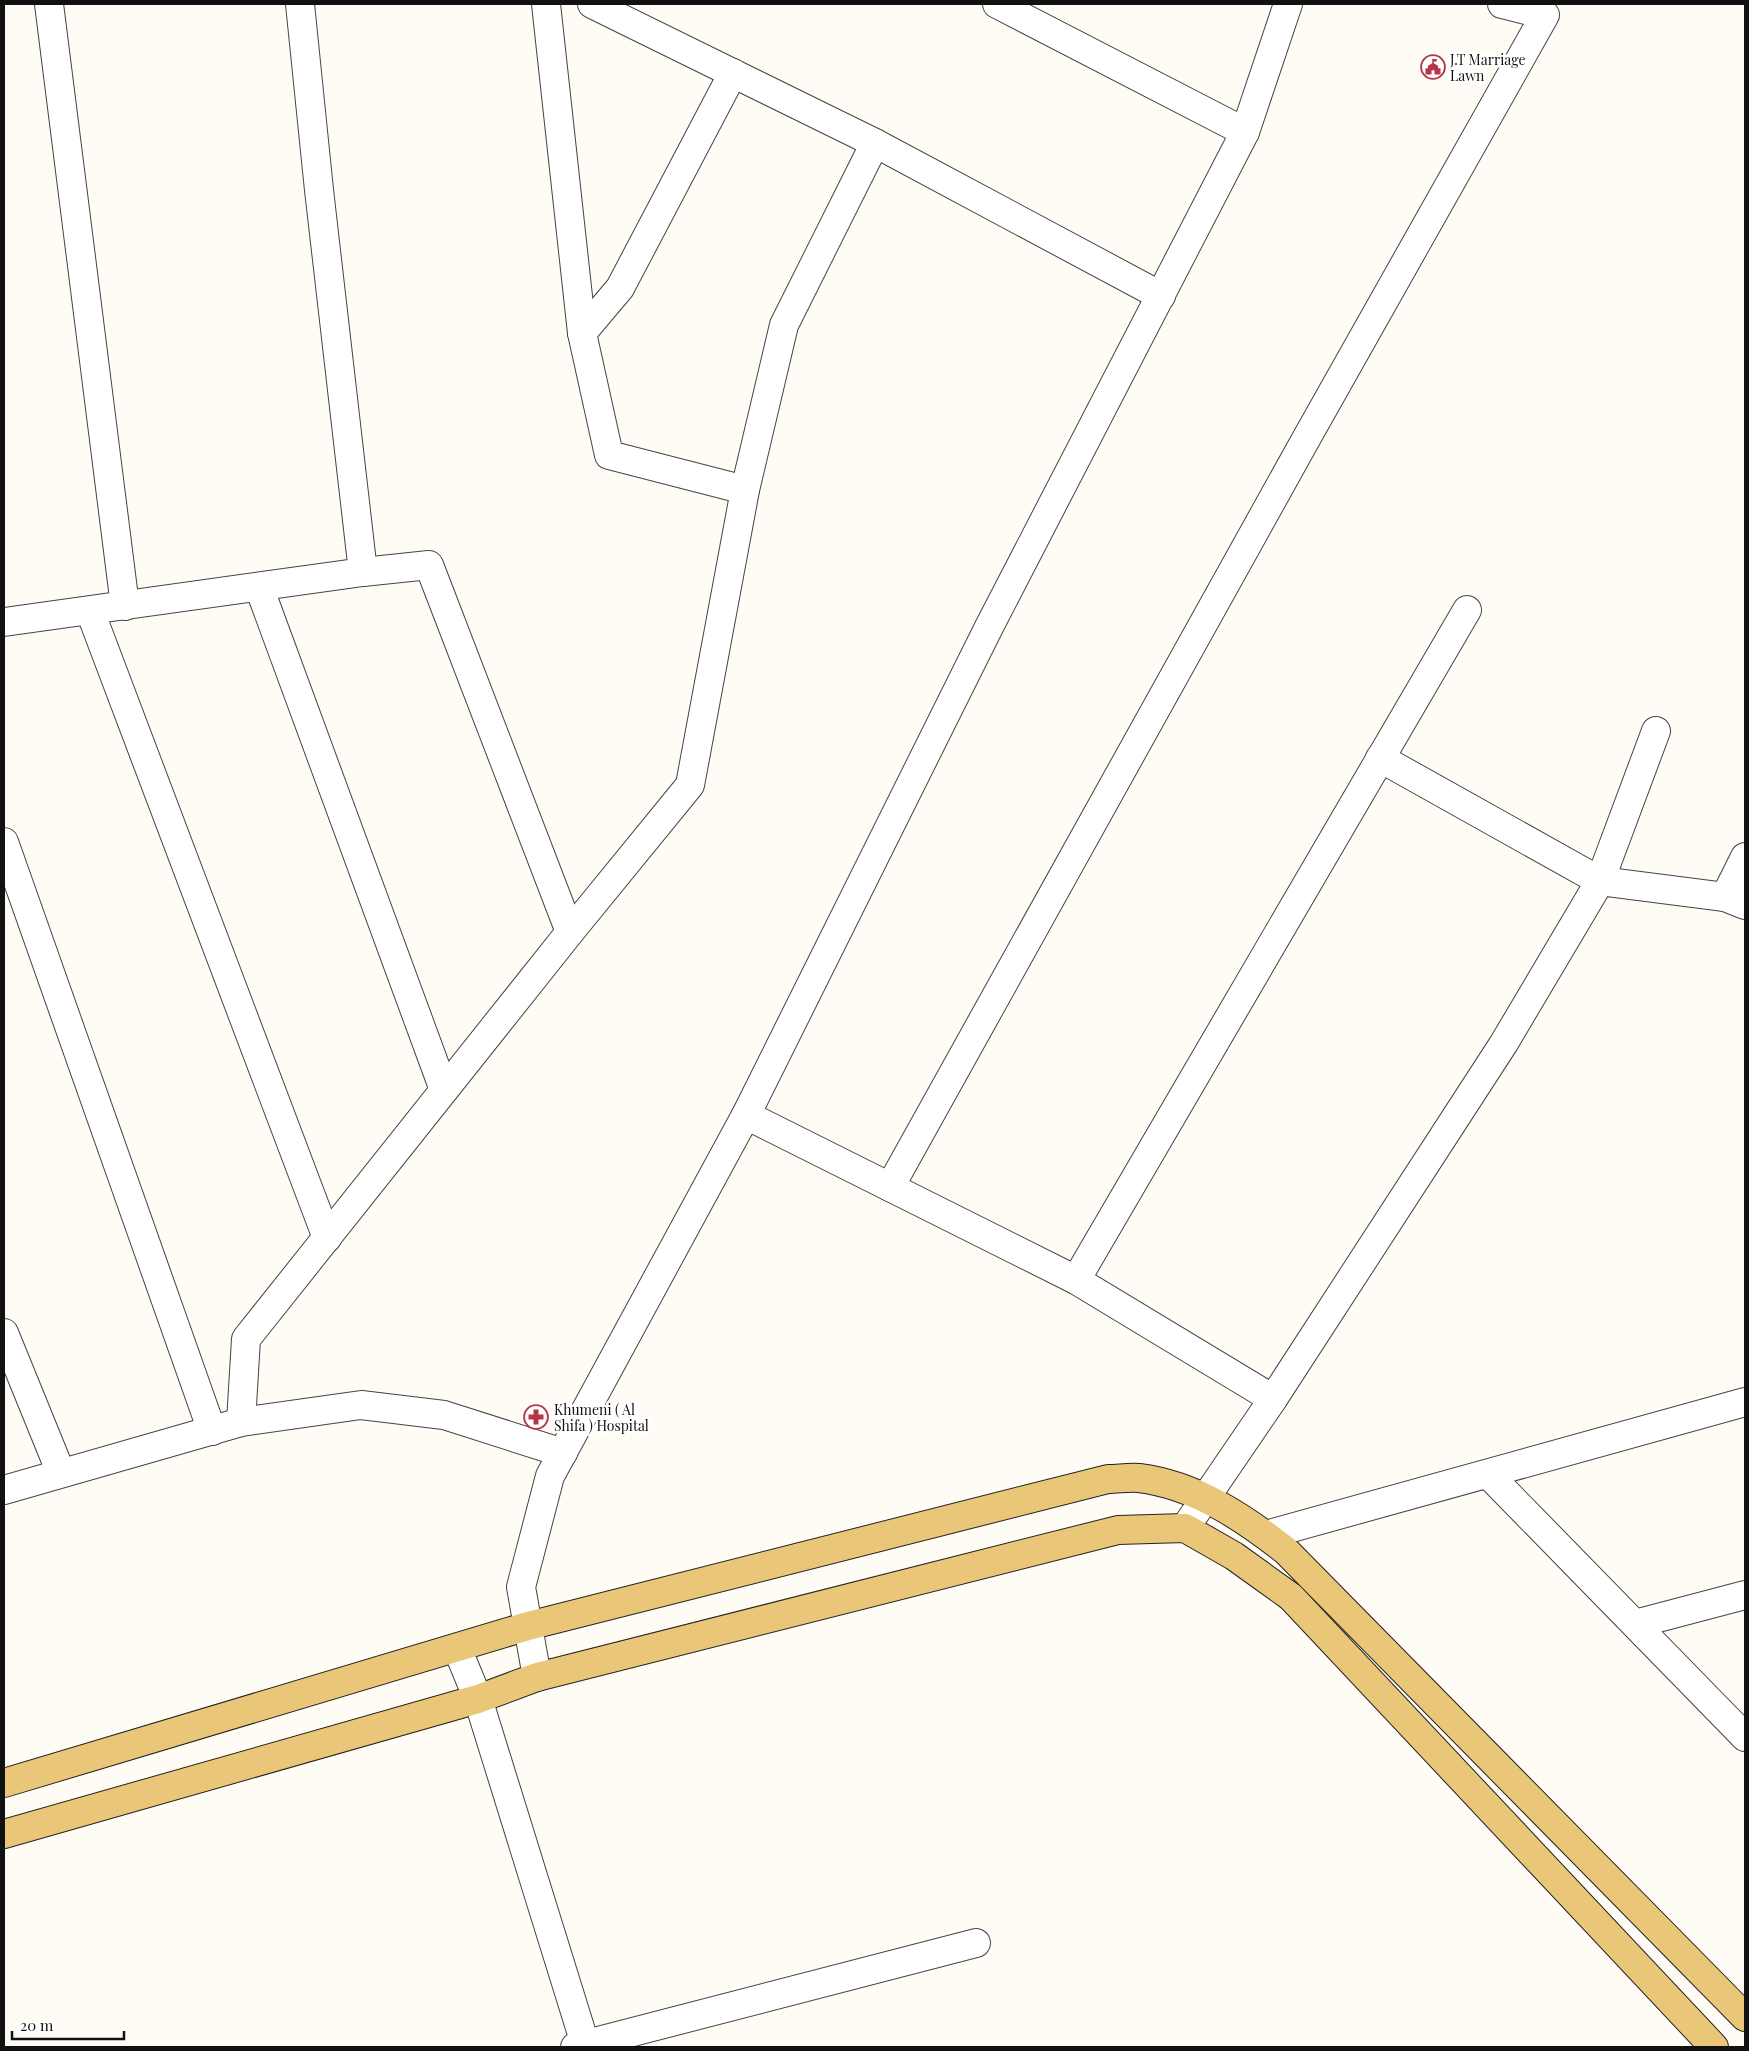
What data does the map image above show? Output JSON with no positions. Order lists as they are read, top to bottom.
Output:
{
  "places": {
    "public building": ["J.T Marriage Lawn"],
    "pharmacy": ["Khumeni ( Al Shifa ) Hospital"]
  },
  "scale_bar": "20 m"
}
